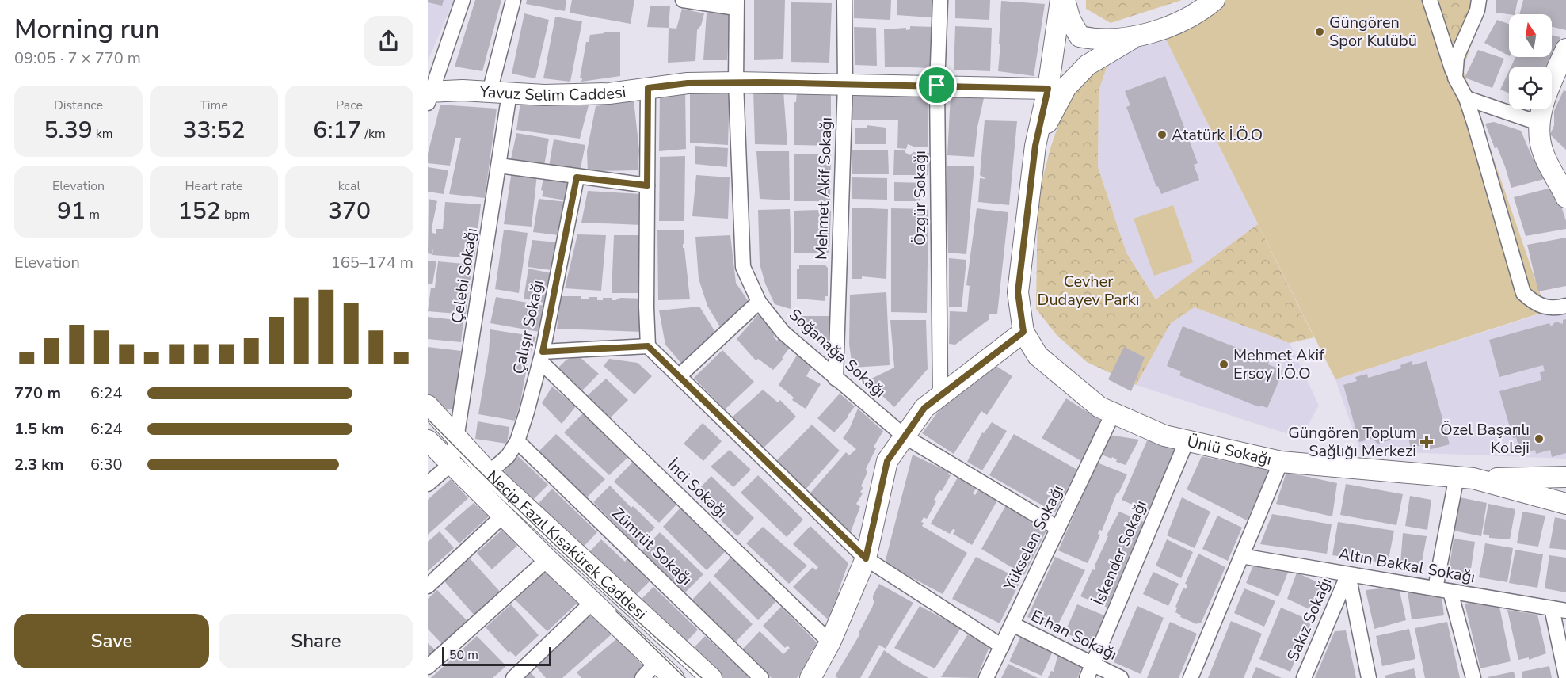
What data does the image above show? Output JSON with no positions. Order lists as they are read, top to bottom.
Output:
{
  "streets": {
    "street": [
      "Yavuz Selim Caddesi",
      "Mehmet Akif Sokağı",
      "Özgür Sokağı",
      "Çelebi Sokağı",
      "Çalışır Sokağı",
      "Soğanağa Sokağı",
      "Ünlü Sokağı",
      "İnci Sokağı",
      "Yükselen Sokağı",
      "Necip Fazıl Kısakürek Caddesi",
      "Zümrüt Sokağı",
      "İskender Sokağı",
      "Altın Bakkal Sokağı",
      "Sakız Sokağı",
      "Erhan Sokağı"
    ]
  },
  "crossings": [
    ["Yavuz Selim Caddesi", "Mehmet Akif Sokağı"],
    ["Yavuz Selim Caddesi", "Özgür Sokağı"],
    ["Yavuz Selim Caddesi", "Çelebi Sokağı"],
    ["Yavuz Selim Caddesi", "Soğanağa Sokağı"],
    ["Mehmet Akif Sokağı", "Soğanağa Sokağı"],
    ["Çelebi Sokağı", "Necip Fazıl Kısakürek Caddesi"],
    ["Çalışır Sokağı", "İnci Sokağı"],
    ["Çalışır Sokağı", "Necip Fazıl Kısakürek Caddesi"],
    ["Çalışır Sokağı", "Zümrüt Sokağı"],
    ["Soğanağa Sokağı", "Yükselen Sokağı"],
    ["Ünlü Sokağı", "Yükselen Sokağı"],
    ["Ünlü Sokağı", "İskender Sokağı"],
    ["Yükselen Sokağı", "Erhan Sokağı"],
    ["İskender Sokağı", "Erhan Sokağı"],
    ["Altın Bakkal Sokağı", "Sakız Sokağı"]
  ],
  "parks": ["Cevher Dudayev Parkı"],
  "places": {
    "other": [
      "Güngören Spor Kulübü",
      "Atatürk İ.Ö.O",
      "Mehmet Akif Ersoy İ.Ö.O",
      "Özel Başarılı Koleji"
    ],
    "health": ["Güngören Toplum Sağlığı Merkezi"]
  },
  "scale_bar": "50 m",
  "north": "top",
  "page": {
    "heading": ["Morning run", "09:05 · 7 × 770 m"],
    "stats": [
      ["Distance", "5.39 km"],
      ["Time", "33:52"],
      ["Pace", "6:17 /km"],
      ["Elevation", "91 m"],
      ["Heart rate", "152 bpm"],
      ["kcal", "370"]
    ],
    "chart": ["Elevation", "165–174 m"],
    "list": [
      {
        "name": "770 m",
        "note": "6:24"
      },
      {
        "name": "1.5 km",
        "note": "6:24"
      },
      {
        "name": "2.3 km",
        "note": "6:30"
      }
    ],
    "buttons": ["Save", "Share"],
    "scale": "50 m"
  }
}
